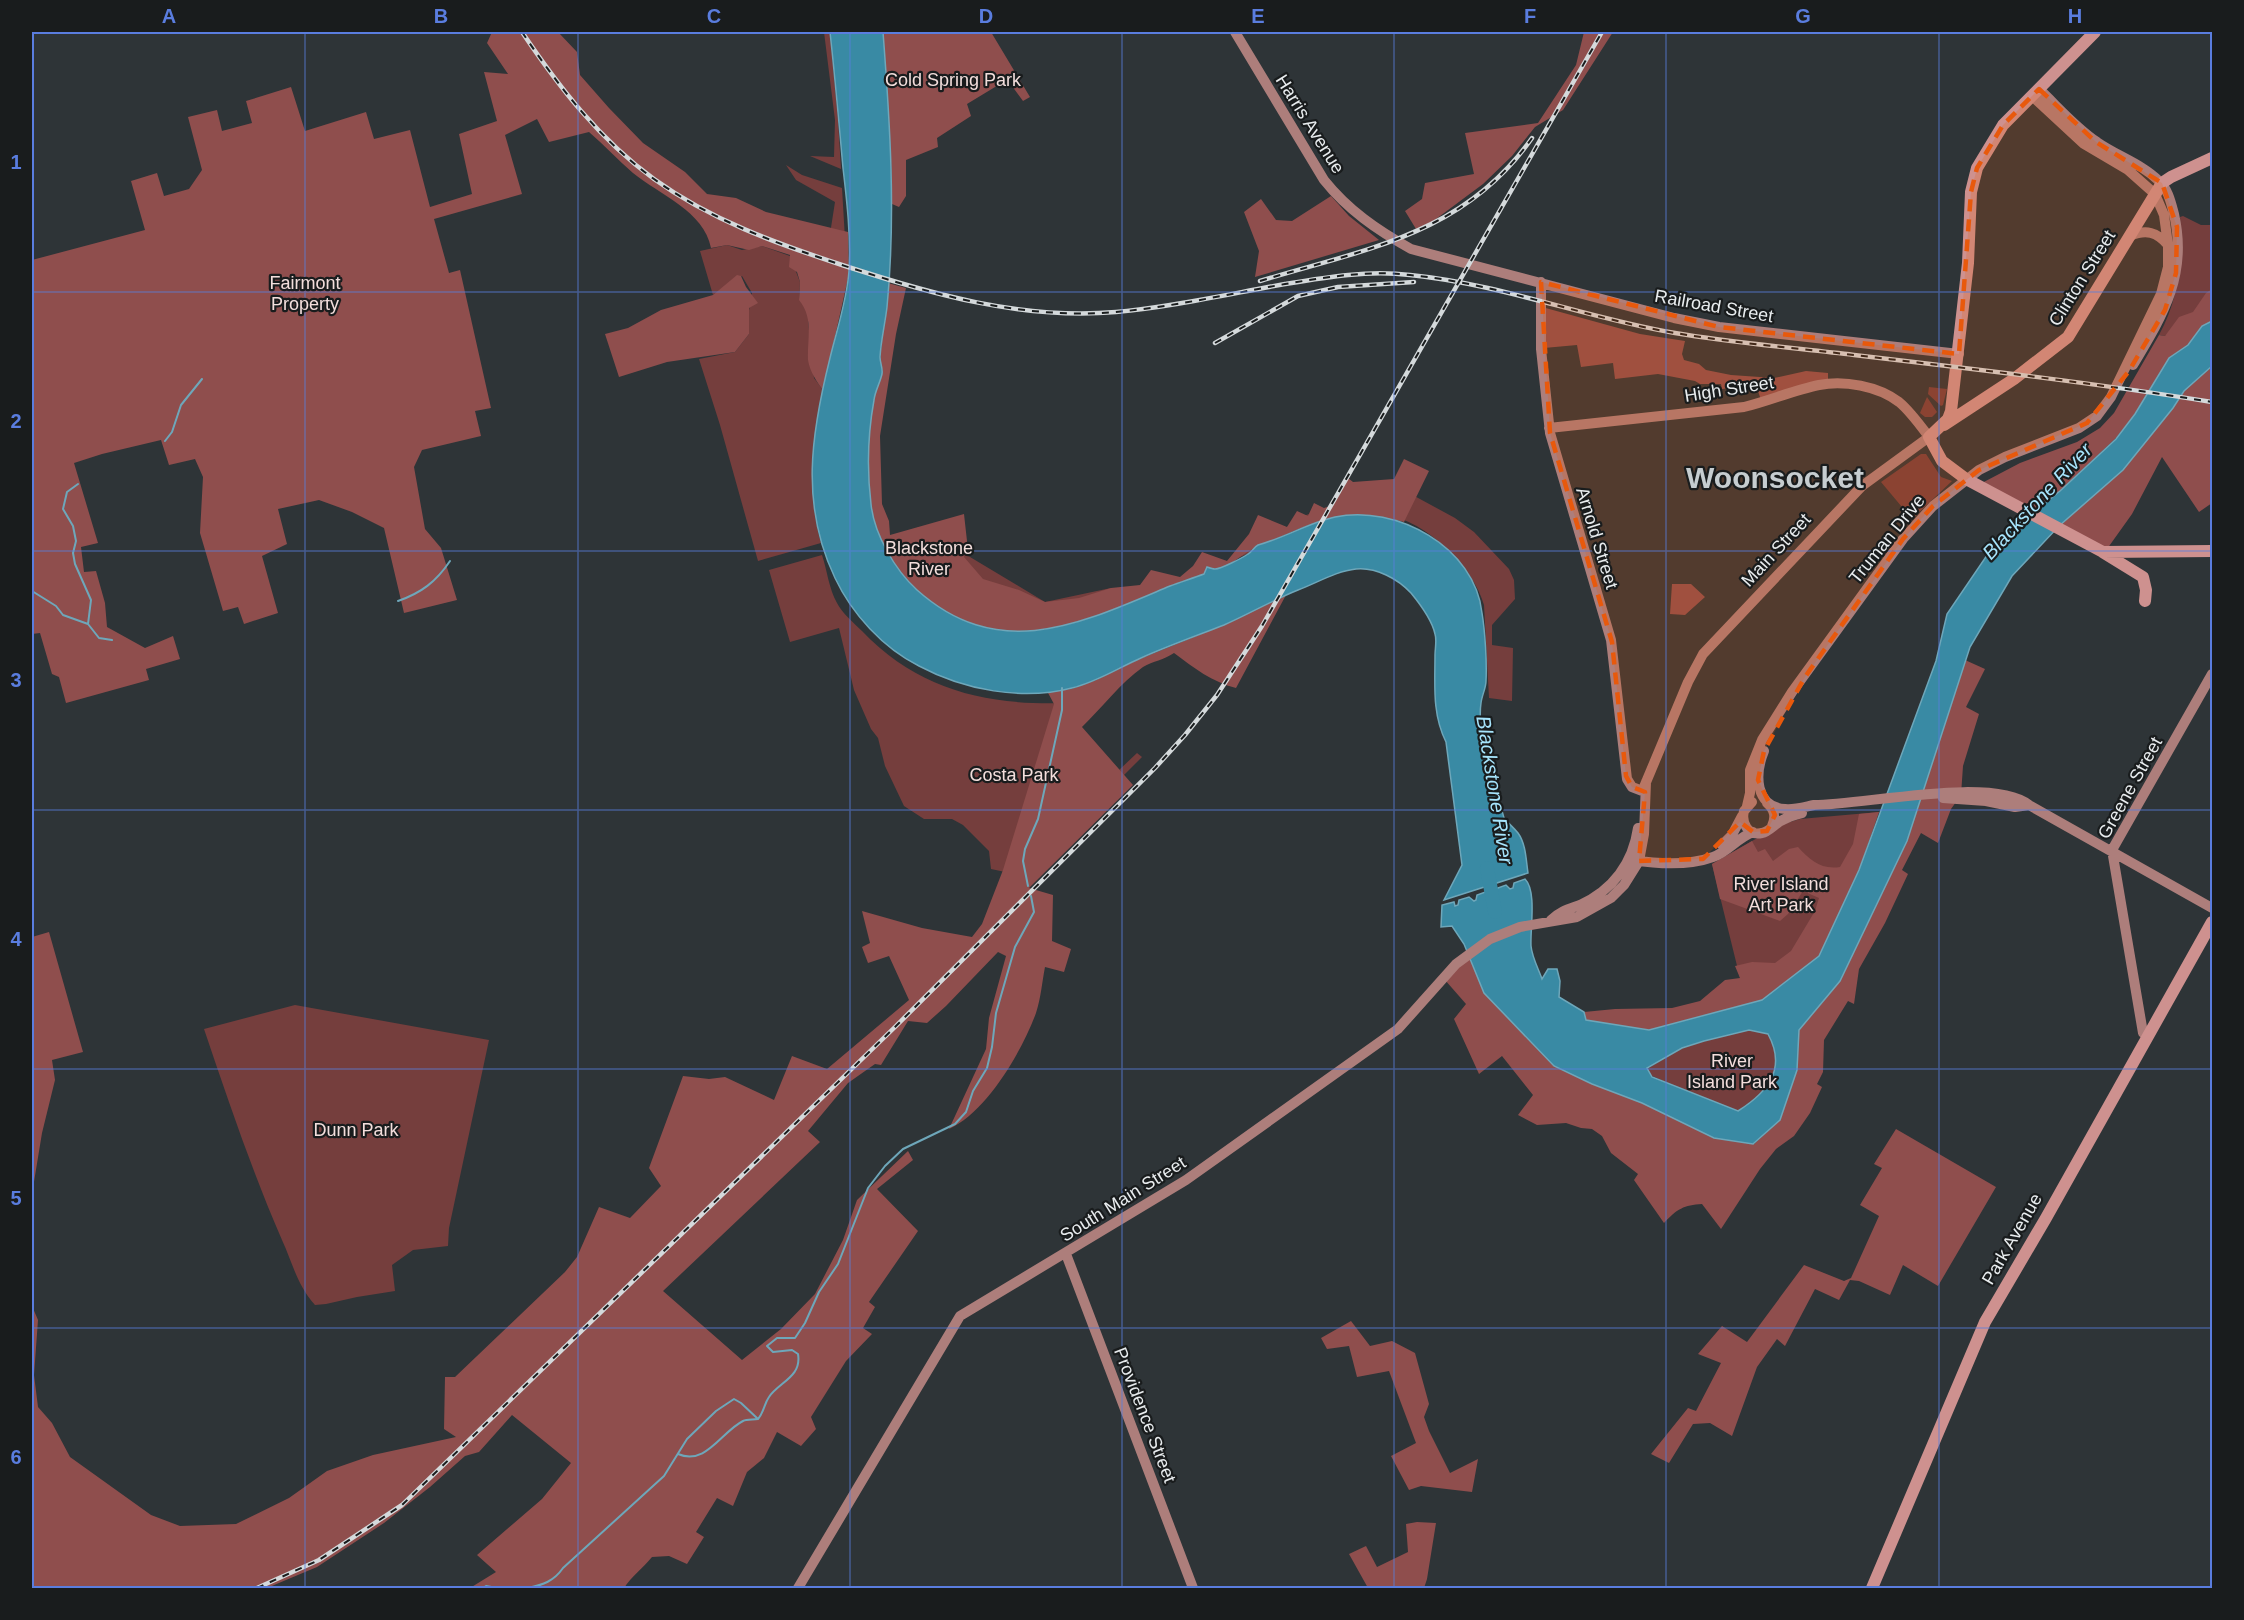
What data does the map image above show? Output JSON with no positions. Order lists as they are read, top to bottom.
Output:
{
  "streets": {
    "main road": [
      "Harris Avenue",
      "Clinton Street",
      "Railroad Street",
      "High Street",
      "Arnold Street",
      "Truman Drive",
      "Main Street",
      "Greene Street",
      "South Main Street",
      "Park Avenue",
      "Providence Street"
    ]
  },
  "crossings": [
    ["Harris Avenue", "Railroad Street"],
    ["Clinton Street", "High Street"],
    ["Clinton Street", "Truman Drive"],
    ["Clinton Street", "Main Street"],
    ["Railroad Street", "Arnold Street"],
    ["Railroad Street", "Main Street"],
    ["High Street", "Arnold Street"],
    ["High Street", "Main Street"],
    ["Arnold Street", "Main Street"],
    ["Main Street", "South Main Street"],
    ["South Main Street", "Providence Street"]
  ],
  "districts": ["Woonsocket"],
  "water": ["Blackstone River"],
  "parks": [
    "Cold Spring Park",
    "Fairmont Property",
    "Blackstone River",
    "Costa Park",
    "River Island Art Park",
    "River Island Park",
    "Dunn Park"
  ],
  "grid": {
    "columns": [
      "A",
      "B",
      "C",
      "D",
      "E",
      "F",
      "G",
      "H"
    ],
    "rows": [
      "1",
      "2",
      "3",
      "4",
      "5",
      "6"
    ]
  }
}
